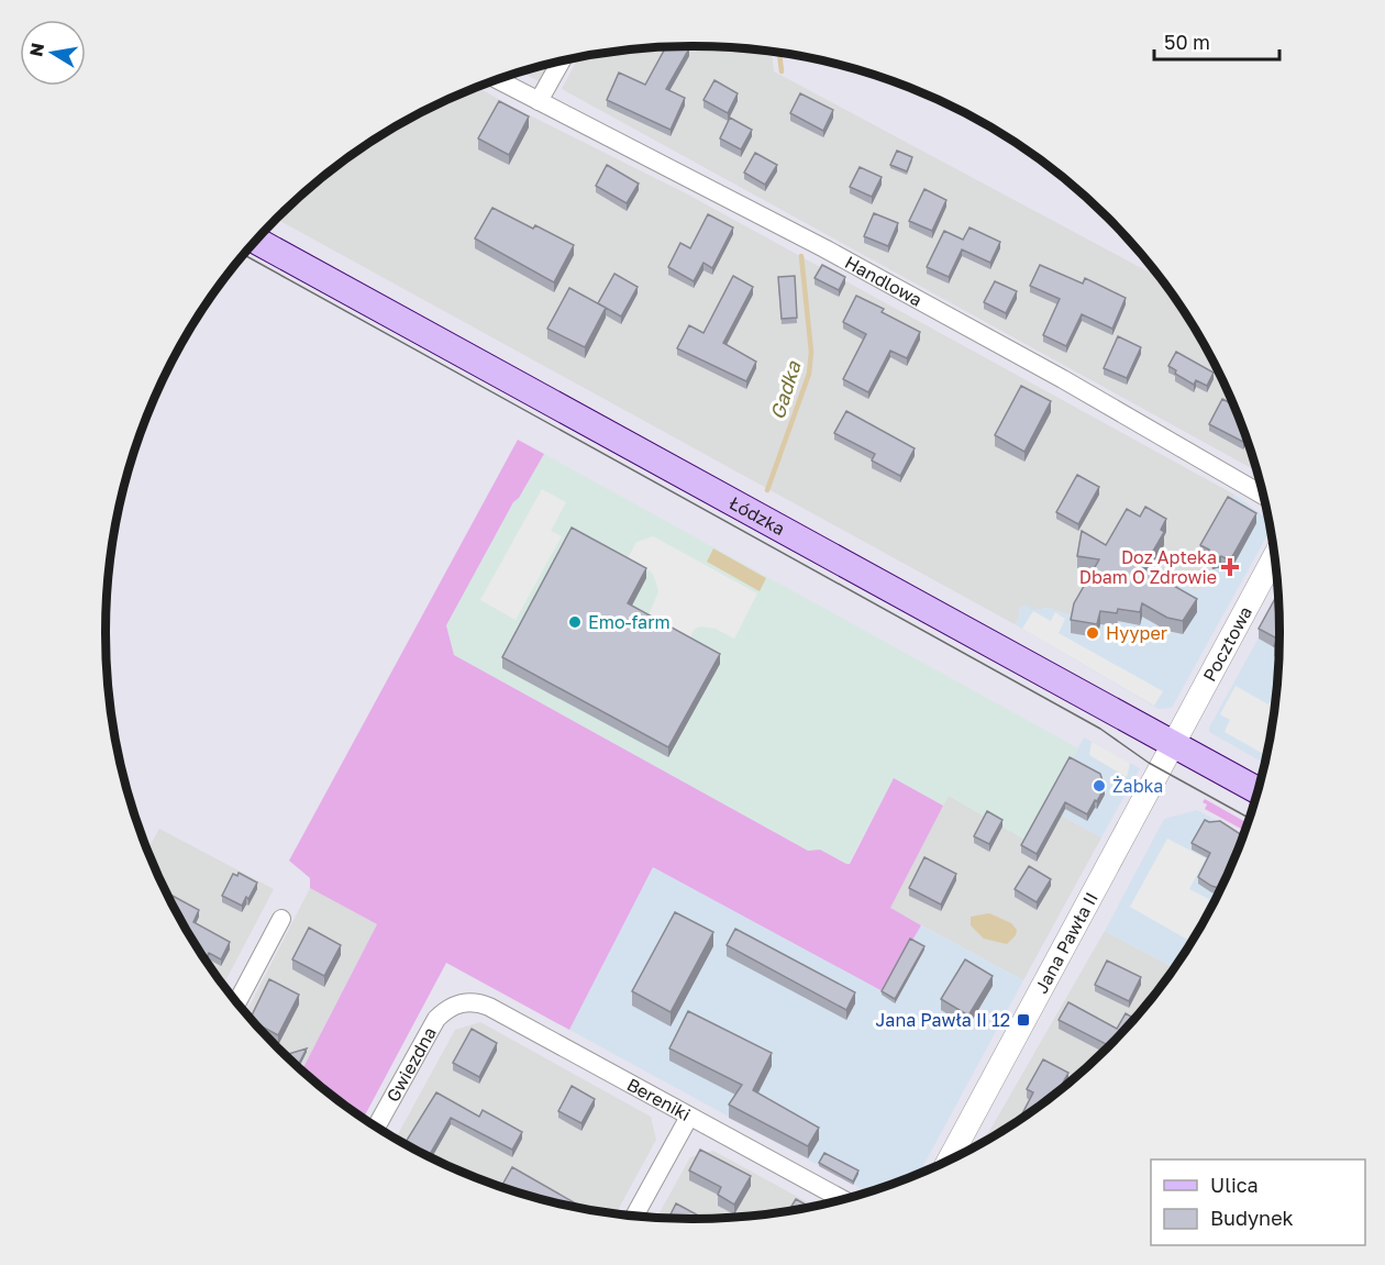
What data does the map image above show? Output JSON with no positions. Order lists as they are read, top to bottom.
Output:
{
  "streets": {
    "main road": ["Łódzka"],
    "street": [
      "Handlowa",
      "Pocztowa",
      "Jana Pawła II",
      "Gwiezdna",
      "Bereniki"
    ]
  },
  "crossings": [
    ["Łódzka", "Pocztowa"],
    ["Łódzka", "Jana Pawła II"],
    ["Pocztowa", "Jana Pawła II"],
    ["Gwiezdna", "Bereniki"]
  ],
  "water": ["Gadka"],
  "places": {
    "health": ["Doz Apteka Dbam O Zdrowie"],
    "other": ["Emo-farm", "Hyyper", "Żabka"],
    "transit": ["Jana Pawła II 12"]
  },
  "legend": ["Ulica", "Budynek"],
  "scale_bar": "50 m",
  "north": "left"
}
